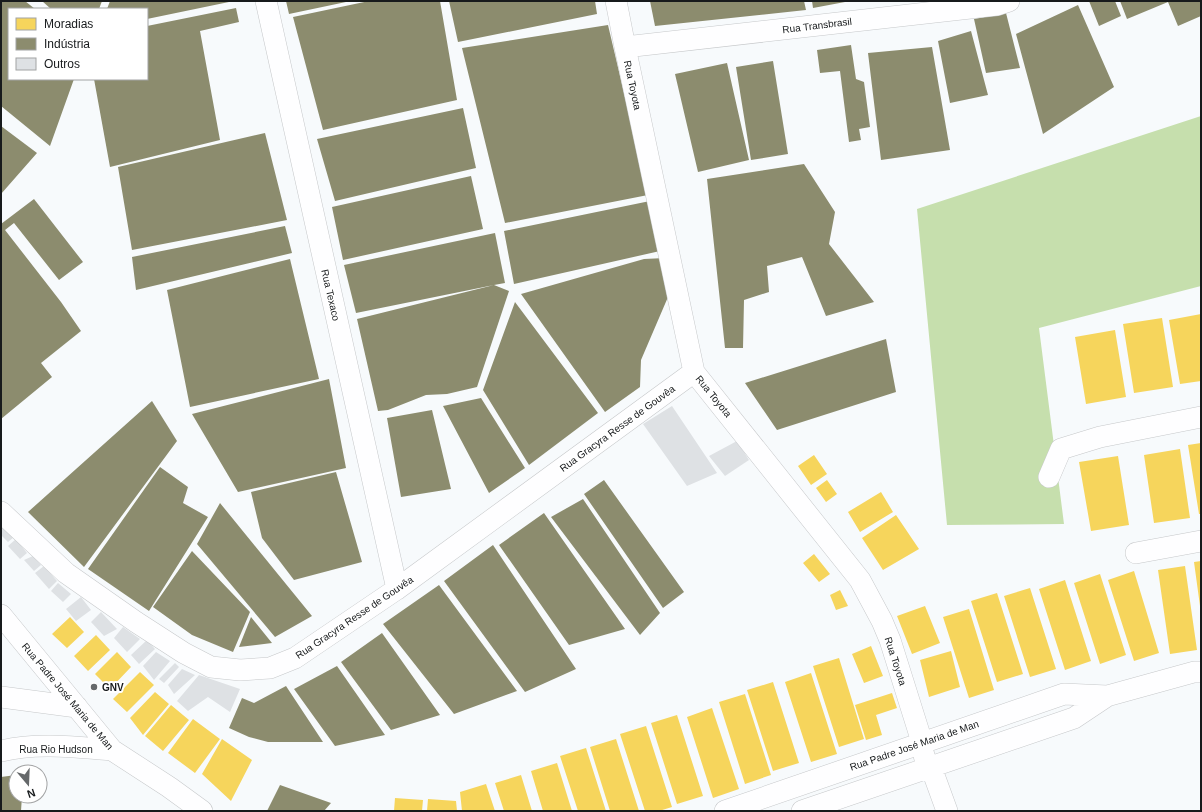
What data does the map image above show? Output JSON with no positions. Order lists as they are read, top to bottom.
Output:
{
  "streets": {
    "street": [
      "Rua Transbrasil",
      "Rua Toyota",
      "Rua Texaco",
      "Rua Gracyra Resse de Gouvêa",
      "Rua Padre José Maria de Man",
      "Rua Rio Hudson"
    ]
  },
  "crossings": [
    ["Rua Transbrasil", "Rua Toyota"],
    ["Rua Toyota", "Rua Gracyra Resse de Gouvêa"],
    ["Rua Toyota", "Rua Padre José Maria de Man"],
    ["Rua Texaco", "Rua Gracyra Resse de Gouvêa"],
    ["Rua Padre José Maria de Man", "Rua Rio Hudson"]
  ],
  "places": ["GNV"],
  "legend": ["Moradias", "Indústria", "Outros"],
  "north": "bottom"
}
